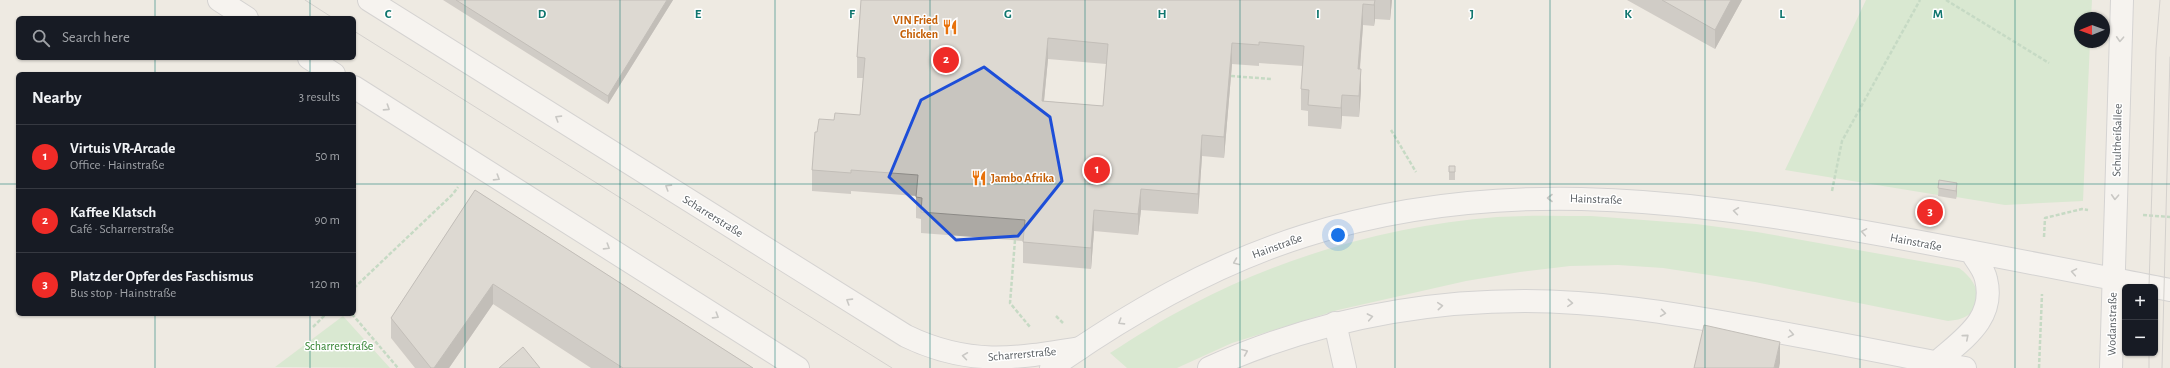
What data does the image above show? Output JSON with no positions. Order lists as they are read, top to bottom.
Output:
{
  "streets": {
    "main road": [
      "Schultheißallee",
      "Hainstraße",
      "Scharrerstraße",
      "Wodanstraße"
    ]
  },
  "crossings": [
    ["Schultheißallee", "Hainstraße"],
    ["Schultheißallee", "Wodanstraße"],
    ["Hainstraße", "Scharrerstraße"],
    ["Hainstraße", "Wodanstraße"]
  ],
  "one_way": ["Schultheißallee"],
  "parks": ["Scharrerstraße"],
  "places": {
    "restaurant": ["VIN Fried Chicken", "Jambo Afrika"]
  },
  "north": "left",
  "page": {
    "search": "Search here",
    "pins": ["2", "1", "3"],
    "heading": ["Nearby", "3 results"],
    "list": [
      {
        "mark": "1",
        "name": "Virtuis VR-Arcade",
        "note": "Office · Hainstraße",
        "value": "50 m"
      },
      {
        "mark": "2",
        "name": "Kaffee Klatsch",
        "note": "Café · Scharrerstraße",
        "value": "90 m"
      },
      {
        "mark": "3",
        "name": "Platz der Opfer des Faschismus",
        "note": "Bus stop · Hainstraße",
        "value": "120 m"
      }
    ],
    "map_buttons": ["+", "−"]
  },
  "grid": {
    "columns": [
      "C",
      "D",
      "E",
      "F",
      "G",
      "H",
      "I",
      "J",
      "K",
      "L",
      "M"
    ]
  }
}
